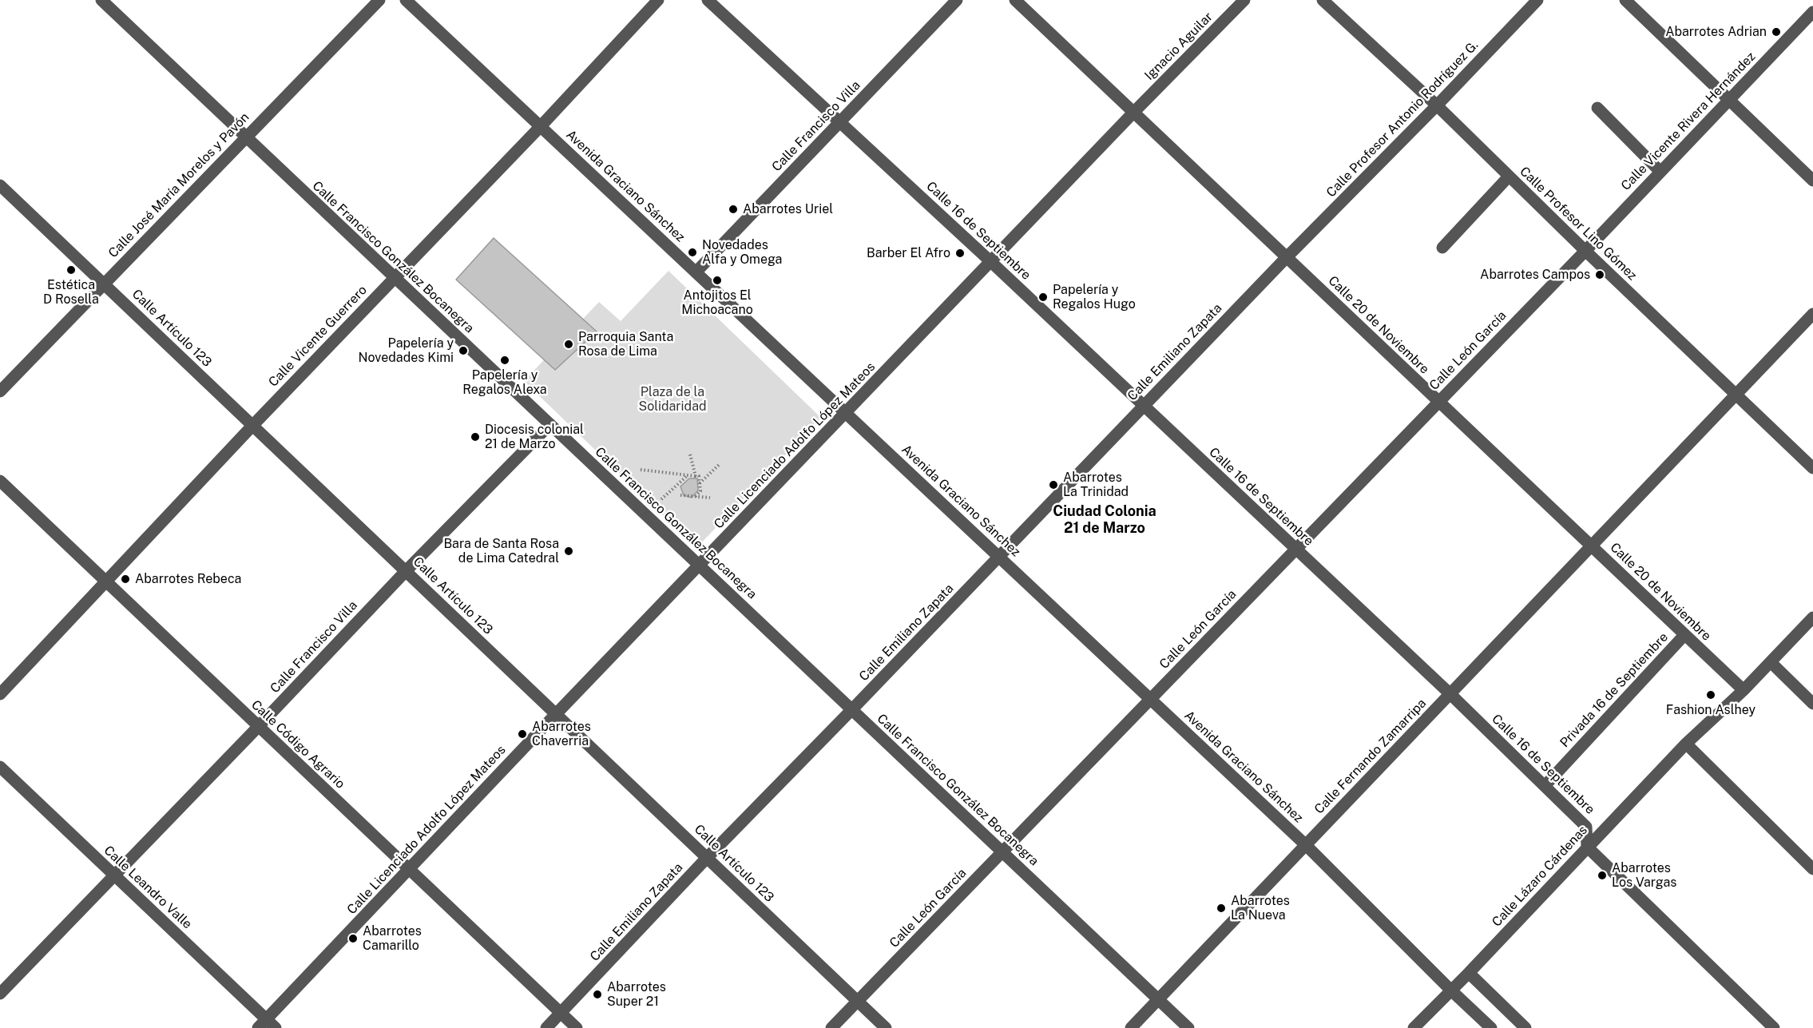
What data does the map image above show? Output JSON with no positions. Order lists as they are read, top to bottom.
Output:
{
  "streets": {
    "street": [
      "Ignacio Aguilar",
      "Calle Profesor Antonio Rodríguez G.",
      "Calle Vicente Rivera Hernández",
      "Calle Francisco Villa",
      "Calle José María Morelos y Pavón",
      "Avenida Graciano Sánchez",
      "Calle Profesor Lino Gómez",
      "Calle 16 de Septiembre",
      "Calle Francisco González Bocanegra",
      "Calle 20 de Noviembre",
      "Calle Artículo 123",
      "Calle Vicente Guerrero",
      "Calle León García",
      "Calle Emiliano Zapata",
      "Calle Licenciado Adolfo López Mateos",
      "Privada 16 de Septiembre",
      "Calle Código Agrario",
      "Calle Fernando Zamarripa",
      "Calle Lázaro Cárdenas",
      "Calle Leandro Valle"
    ]
  },
  "crossings": [
    ["Ignacio Aguilar", "Calle 20 de Noviembre"],
    ["Ignacio Aguilar", "Calle Licenciado Adolfo López Mateos"],
    ["Calle Profesor Antonio Rodríguez G.", "Calle Profesor Lino Gómez"],
    ["Calle Profesor Antonio Rodríguez G.", "Calle 20 de Noviembre"],
    ["Calle Profesor Antonio Rodríguez G.", "Calle Emiliano Zapata"],
    ["Calle Vicente Rivera Hernández", "Calle Profesor Lino Gómez"],
    ["Calle Vicente Rivera Hernández", "Calle León García"],
    ["Calle Francisco Villa", "Avenida Graciano Sánchez"],
    ["Calle Francisco Villa", "Calle 16 de Septiembre"],
    ["Calle Francisco Villa", "Calle Francisco González Bocanegra"],
    ["Calle Francisco Villa", "Calle Artículo 123"],
    ["Calle Francisco Villa", "Calle Código Agrario"],
    ["Calle Francisco Villa", "Calle Leandro Valle"],
    ["Calle José María Morelos y Pavón", "Calle Francisco González Bocanegra"],
    ["Calle José María Morelos y Pavón", "Calle Artículo 123"],
    ["Avenida Graciano Sánchez", "Calle Vicente Guerrero"],
    ["Avenida Graciano Sánchez", "Calle León García"],
    ["Avenida Graciano Sánchez", "Calle Emiliano Zapata"],
    ["Avenida Graciano Sánchez", "Calle Licenciado Adolfo López Mateos"],
    ["Avenida Graciano Sánchez", "Calle Fernando Zamarripa"],
    ["Avenida Graciano Sánchez", "Calle Lázaro Cárdenas"],
    ["Calle Profesor Lino Gómez", "Calle León García"],
    ["Calle Profesor Lino Gómez", "Calle Fernando Zamarripa"],
    ["Calle 16 de Septiembre", "Calle León García"],
    ["Calle 16 de Septiembre", "Calle Emiliano Zapata"],
    ["Calle 16 de Septiembre", "Calle Licenciado Adolfo López Mateos"],
    ["Calle 16 de Septiembre", "Privada 16 de Septiembre"],
    ["Calle 16 de Septiembre", "Calle Fernando Zamarripa"],
    ["Calle 16 de Septiembre", "Calle Lázaro Cárdenas"],
    ["Calle Francisco González Bocanegra", "Calle Vicente Guerrero"],
    ["Calle Francisco González Bocanegra", "Calle León García"],
    ["Calle Francisco González Bocanegra", "Calle Emiliano Zapata"],
    ["Calle Francisco González Bocanegra", "Calle Licenciado Adolfo López Mateos"],
    ["Calle Francisco González Bocanegra", "Calle Fernando Zamarripa"],
    ["Calle 20 de Noviembre", "Calle León García"],
    ["Calle 20 de Noviembre", "Calle Emiliano Zapata"],
    ["Calle 20 de Noviembre", "Calle Licenciado Adolfo López Mateos"],
    ["Calle 20 de Noviembre", "Privada 16 de Septiembre"],
    ["Calle 20 de Noviembre", "Calle Fernando Zamarripa"],
    ["Calle 20 de Noviembre", "Calle Lázaro Cárdenas"],
    ["Calle Artículo 123", "Calle Vicente Guerrero"],
    ["Calle Artículo 123", "Calle León García"],
    ["Calle Artículo 123", "Calle Emiliano Zapata"],
    ["Calle Artículo 123", "Calle Licenciado Adolfo López Mateos"],
    ["Calle Vicente Guerrero", "Calle Código Agrario"],
    ["Calle Emiliano Zapata", "Calle Código Agrario"],
    ["Calle Licenciado Adolfo López Mateos", "Calle Código Agrario"],
    ["Calle Licenciado Adolfo López Mateos", "Calle Leandro Valle"]
  ],
  "districts": ["Ciudad Colonia 21 de Marzo"],
  "parks": ["Plaza de la Solidaridad"],
  "places": [
    "Abarrotes Adrian",
    "Abarrotes Uriel",
    "Novedades Alfa y Omega",
    "Barber El Afro",
    "Estética D Rosella",
    "Abarrotes Campos",
    "Antojitos El Michoacano",
    "Papelería y Regalos Hugo",
    "Parroquia Santa Rosa de Lima",
    "Papelería y Novedades Kimi",
    "Papelería y Regalos Alexa",
    "Diocesis colonial 21 de Marzo",
    "Abarrotes La Trinidad",
    "Bara de Santa Rosa de Lima Catedral",
    "Abarrotes Rebeca",
    "Fashion Aslhey",
    "Abarrotes Chaverria",
    "Abarrotes Los Vargas",
    "Abarrotes La Nueva",
    "Abarrotes Camarillo",
    "Abarrotes Super 21"
  ]
}
